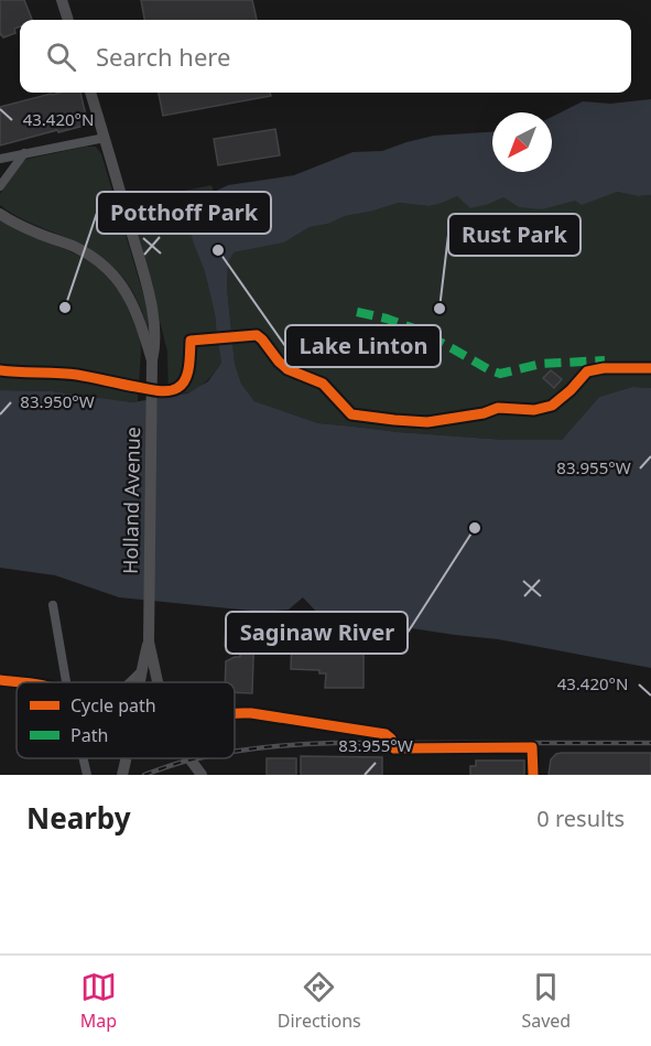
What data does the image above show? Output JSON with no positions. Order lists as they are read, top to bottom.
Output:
{
  "streets": {
    "main road": ["Holland Avenue"]
  },
  "places": [
    "Lake Linton",
    "Potthoff Park",
    "Rust Park",
    "Saginaw River"
  ],
  "legend": ["Cycle path", "Path"],
  "north": "bottom left",
  "page": {
    "search": "Search here",
    "heading": ["Nearby", "0 results"],
    "nav": ["Map", "Directions", "Saved"]
  },
  "coordinates": ["43.420°N", "83.950°W", "83.955°W"]
}
